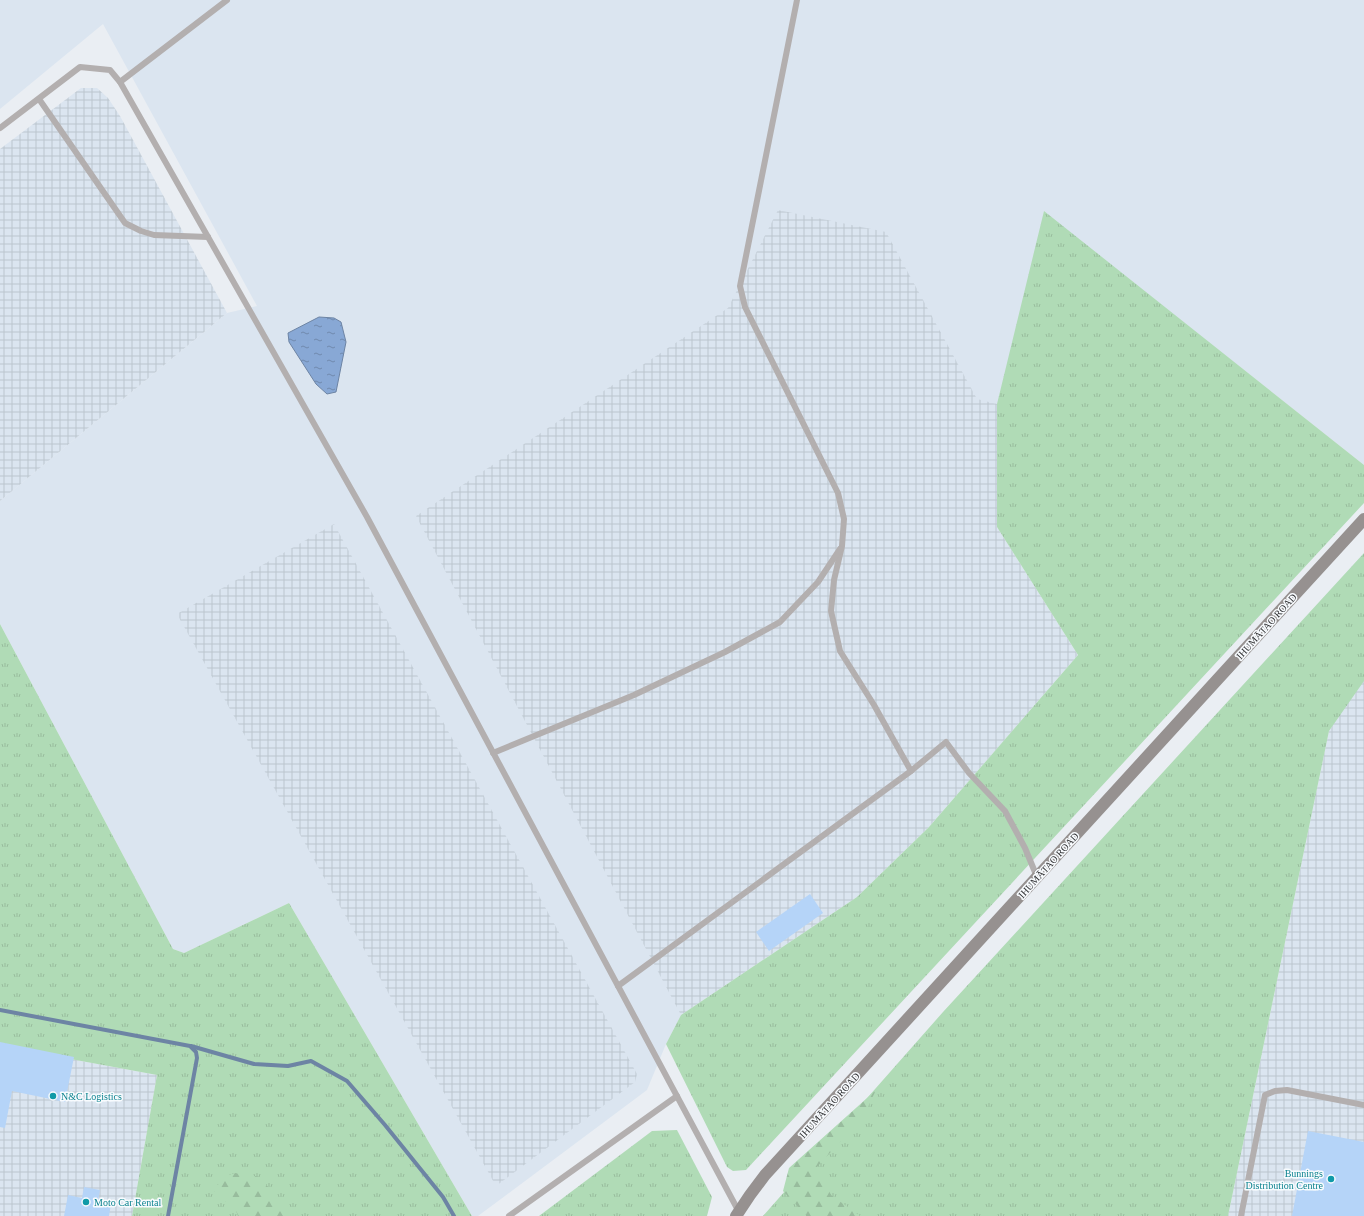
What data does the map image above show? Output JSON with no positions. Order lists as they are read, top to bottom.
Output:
{
  "streets": {
    "street": ["IHUMĀTAO ROAD"]
  },
  "places": ["N&C Logistics", "Bunnings Distribution Centre", "Moto Car Rental"]
}
